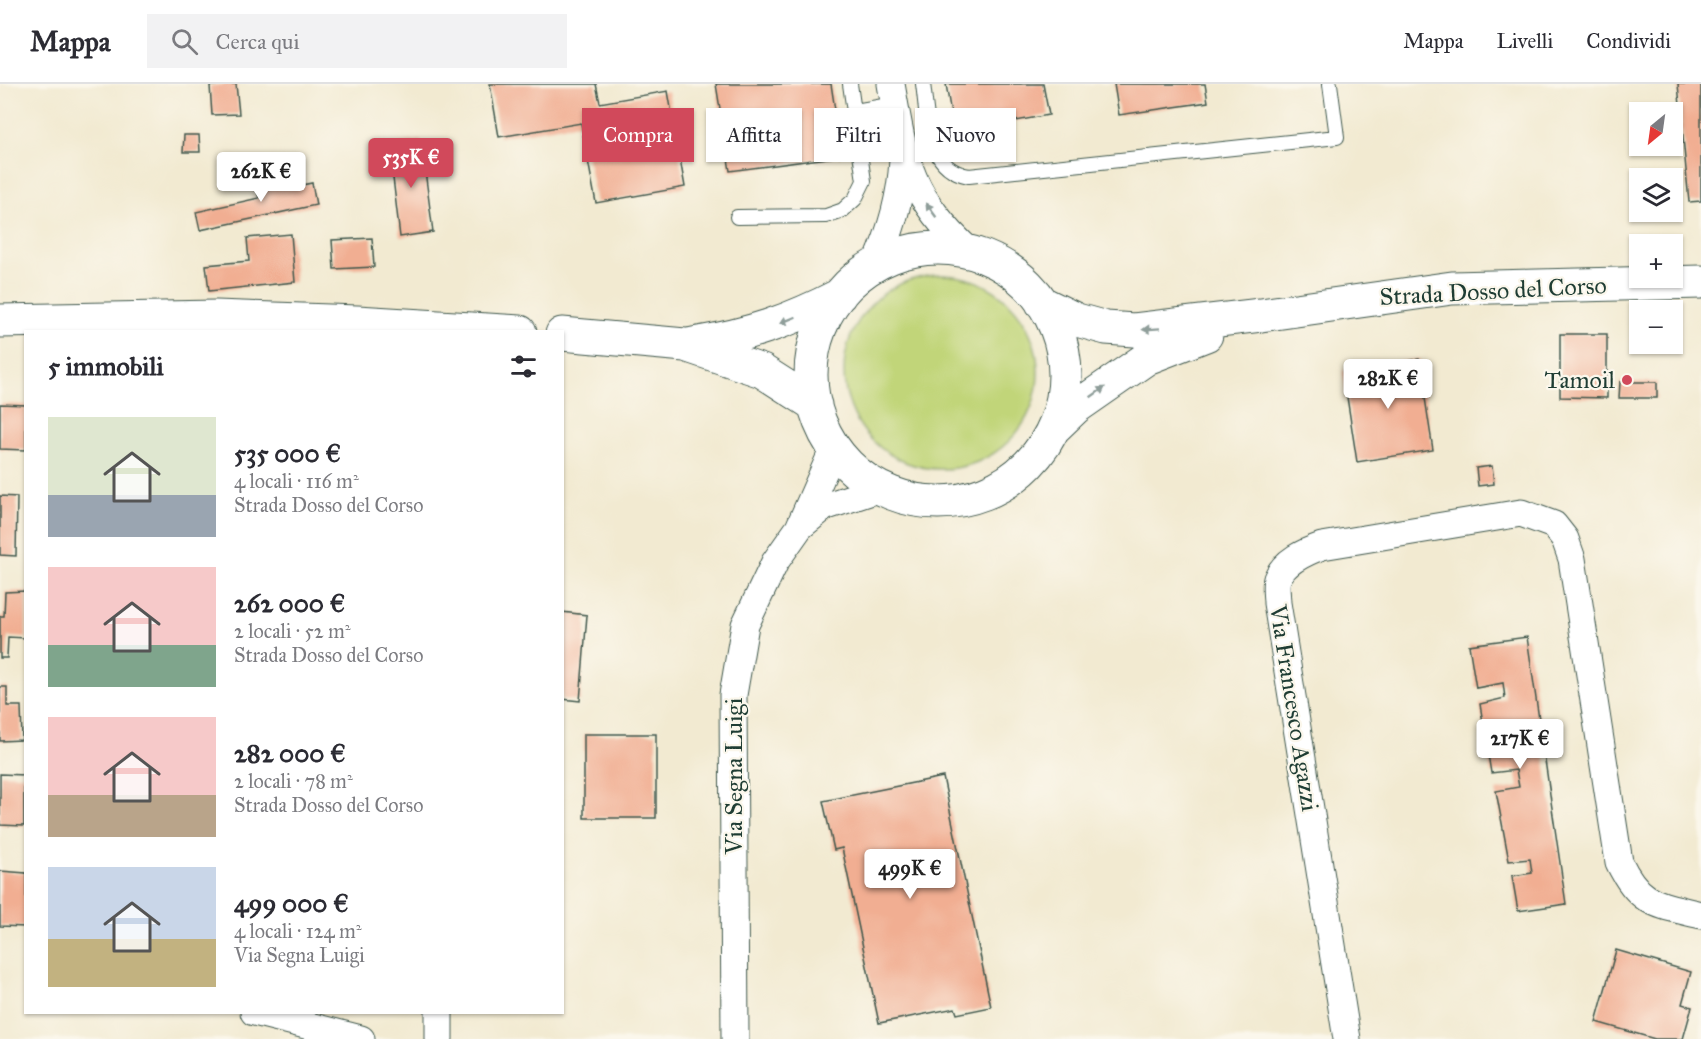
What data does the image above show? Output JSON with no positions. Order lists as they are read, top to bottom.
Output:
{
  "streets": {
    "main road": ["Strada Dosso del Corso"],
    "street": ["Via Francesco Agazzi", "Via Segna Luigi"]
  },
  "places": ["Tamoil"],
  "north": "bottom left",
  "page": {
    "header": "Mappa",
    "search": "Cerca qui",
    "nav": ["Mappa", "Livelli", "Condividi"],
    "map_buttons": ["+", "−"],
    "chip": [
      "Compra",
      "Affitta",
      "Filtri",
      "Nuovo"
    ],
    "price": [
      "535K €",
      "262K €",
      "282K €",
      "217K €",
      "499K €"
    ],
    "heading": "5 immobili",
    "list": [
      {
        "name": "535 000 €",
        "note": "4 locali · 116 m² · Strada Dosso del Corso"
      },
      {
        "name": "262 000 €",
        "note": "2 locali · 52 m² · Strada Dosso del Corso"
      },
      {
        "name": "282 000 €",
        "note": "2 locali · 78 m² · Strada Dosso del Corso"
      },
      {
        "name": "499 000 €",
        "note": "4 locali · 124 m² · Via Segna Luigi"
      }
    ]
  }
}
